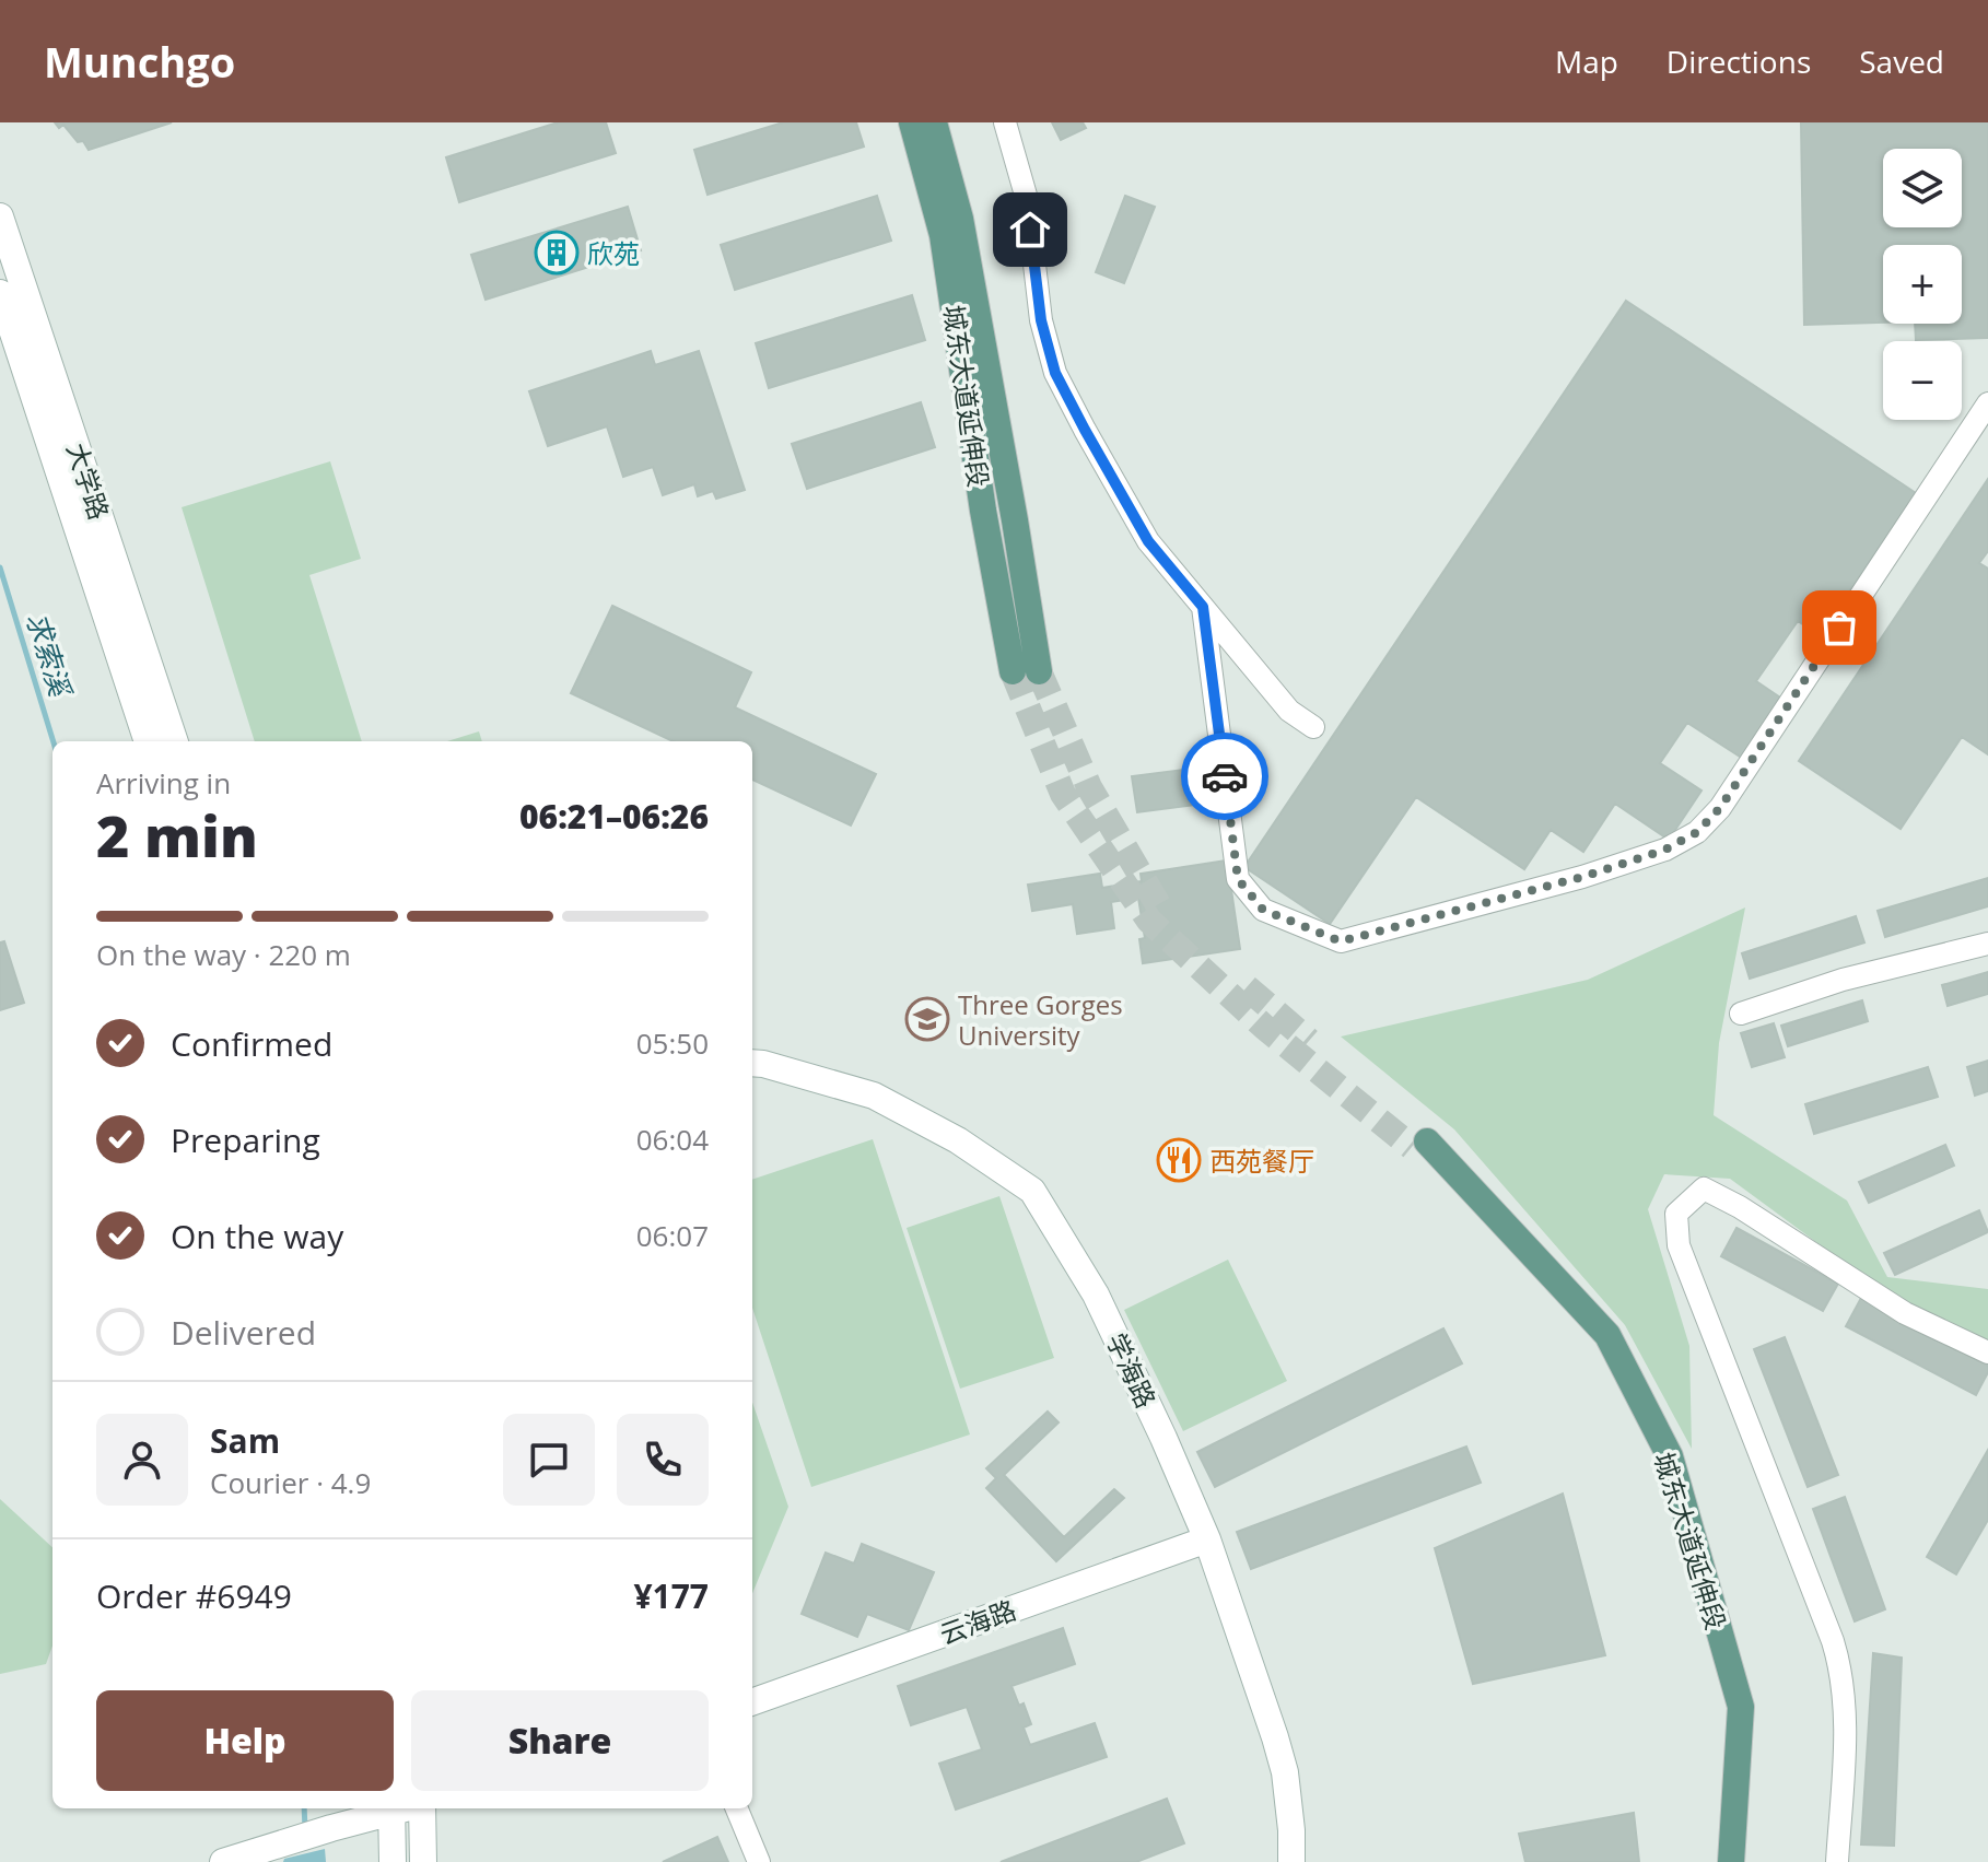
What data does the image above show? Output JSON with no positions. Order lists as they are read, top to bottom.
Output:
{
  "streets": {
    "main road": ["城东大道延伸段"],
    "street": ["大学路", "学海路", "云海路"]
  },
  "crossings": [
    ["学海路", "云海路"]
  ],
  "water": ["求索溪"],
  "places": {
    "building": ["欣苑"],
    "school or university": ["Three Gorges University"],
    "restaurant": ["西苑餐厅"]
  },
  "page": {
    "header": "Munchgo",
    "nav": ["Map", "Directions", "Saved"],
    "map_buttons": ["+", "−"],
    "heading": ["2 min", "Arriving in", "06:21–06:26"],
    "panel": [
      "Sam",
      "Courier · 4.9",
      "Order #6949",
      "¥177"
    ],
    "bar": "On the way · 220 m",
    "list": [
      ["Confirmed", "05:50"],
      ["Preparing", "06:04"],
      ["On the way", "06:07"],
      "Delivered"
    ],
    "buttons": ["Help", "Share"]
  }
}
